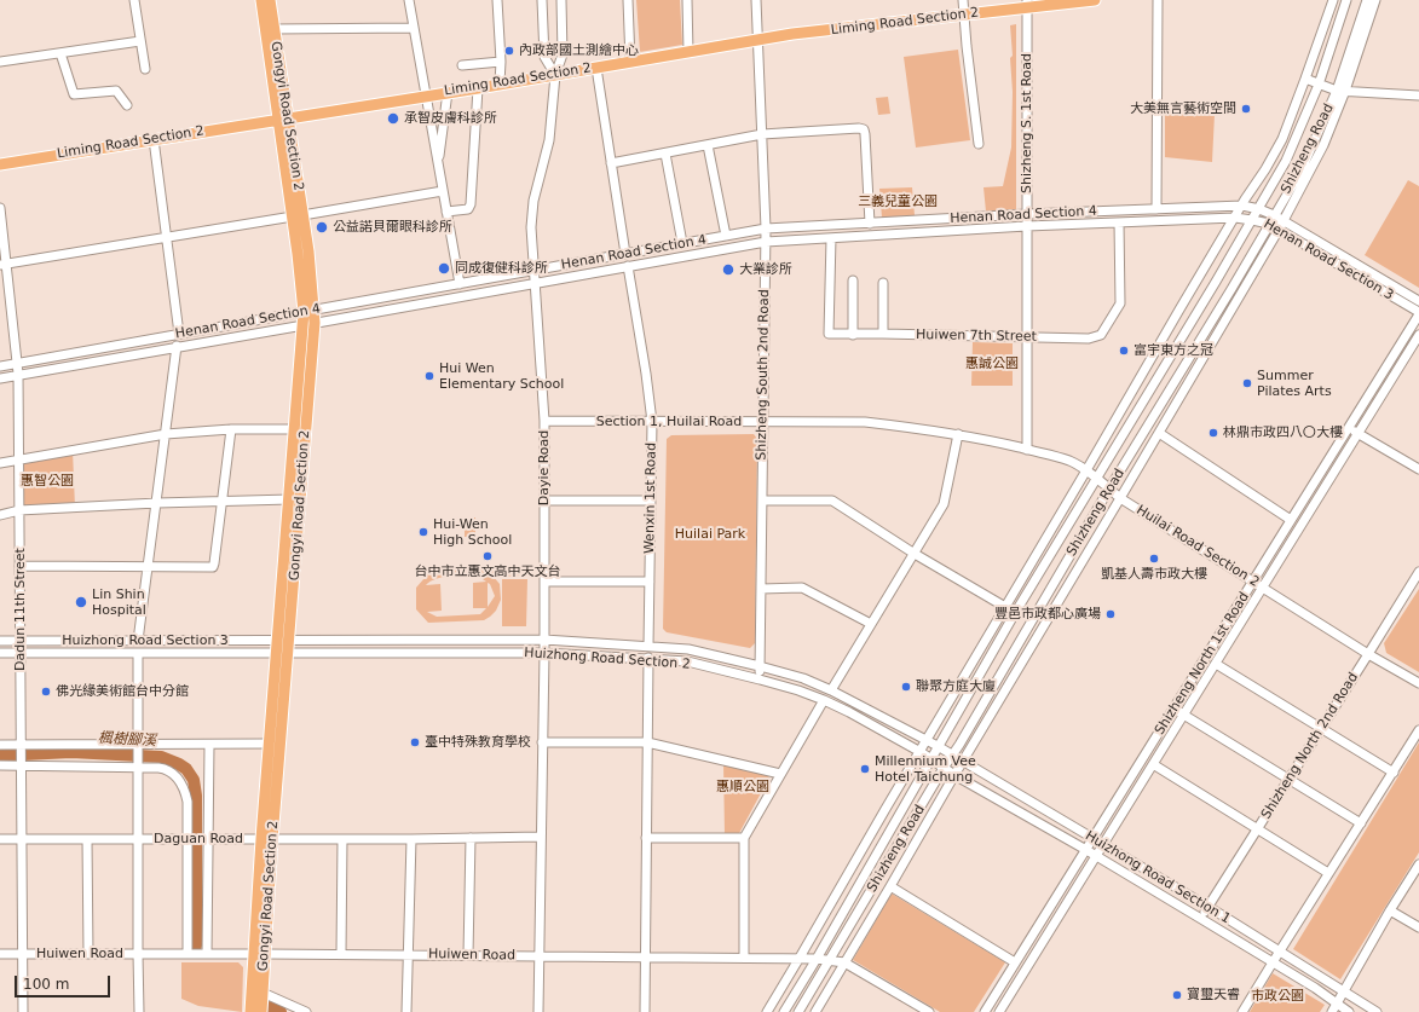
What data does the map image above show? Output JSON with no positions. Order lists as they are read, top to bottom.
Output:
{
  "streets": {
    "main road": ["Liming Road Section 2", "Gongyi Road Section 2"],
    "street": [
      "Shizheng S. 1st Road",
      "Shizheng Road",
      "Henan Road Section 4",
      "Henan Road Section 3",
      "Huiwen 7th Street",
      "Shizheng South 2nd Road",
      "Section 1, Huilai Road",
      "Dayie Road",
      "Wenxin 1st Road",
      "Huilai Road Section 2",
      "Dadun 11th Street",
      "Huizhong Road Section 3",
      "Huizhong Road Section 2",
      "Shizheng North 1st Road",
      "Shizheng North 2nd Road",
      "Daguan Road",
      "Huizhong Road Section 1",
      "Huiwen Road"
    ]
  },
  "crossings": [
    ["Liming Road Section 2", "Gongyi Road Section 2"],
    ["Liming Road Section 2", "Shizheng S. 1st Road"],
    ["Liming Road Section 2", "Shizheng South 2nd Road"],
    ["Liming Road Section 2", "Dayie Road"],
    ["Gongyi Road Section 2", "Henan Road Section 4"],
    ["Gongyi Road Section 2", "Huizhong Road Section 3"],
    ["Gongyi Road Section 2", "Huizhong Road Section 2"],
    ["Gongyi Road Section 2", "Daguan Road"],
    ["Gongyi Road Section 2", "Huiwen Road"],
    ["Shizheng S. 1st Road", "Henan Road Section 4"],
    ["Shizheng S. 1st Road", "Huiwen 7th Street"],
    ["Shizheng S. 1st Road", "Section 1, Huilai Road"],
    ["Shizheng Road", "Henan Road Section 4"],
    ["Shizheng Road", "Henan Road Section 3"],
    ["Shizheng Road", "Section 1, Huilai Road"],
    ["Shizheng Road", "Huilai Road Section 2"],
    ["Shizheng Road", "Huizhong Road Section 2"],
    ["Shizheng Road", "Huizhong Road Section 1"],
    ["Shizheng Road", "Huiwen Road"],
    ["Henan Road Section 4", "Henan Road Section 3"],
    ["Henan Road Section 4", "Huiwen 7th Street"],
    ["Henan Road Section 4", "Shizheng South 2nd Road"],
    ["Henan Road Section 4", "Dayie Road"],
    ["Henan Road Section 4", "Wenxin 1st Road"],
    ["Henan Road Section 4", "Dadun 11th Street"],
    ["Henan Road Section 3", "Shizheng North 1st Road"],
    ["Shizheng South 2nd Road", "Section 1, Huilai Road"],
    ["Shizheng South 2nd Road", "Huizhong Road Section 2"],
    ["Section 1, Huilai Road", "Dayie Road"],
    ["Section 1, Huilai Road", "Wenxin 1st Road"],
    ["Section 1, Huilai Road", "Huilai Road Section 2"],
    ["Dayie Road", "Huizhong Road Section 2"],
    ["Dayie Road", "Daguan Road"],
    ["Dayie Road", "Huiwen Road"],
    ["Wenxin 1st Road", "Huizhong Road Section 2"],
    ["Huilai Road Section 2", "Shizheng North 1st Road"],
    ["Huilai Road Section 2", "Shizheng North 2nd Road"],
    ["Dadun 11th Street", "Huizhong Road Section 3"],
    ["Dadun 11th Street", "Daguan Road"],
    ["Dadun 11th Street", "Huiwen Road"],
    ["Huizhong Road Section 3", "Huizhong Road Section 2"],
    ["Huizhong Road Section 2", "Huizhong Road Section 1"],
    ["Shizheng North 1st Road", "Huizhong Road Section 1"],
    ["Shizheng North 2nd Road", "Huizhong Road Section 1"]
  ],
  "water": ["楓樹腳溪"],
  "parks": [
    "三義兒童公園",
    "惠誠公園",
    "惠智公園",
    "Huilai Park",
    "惠順公園",
    "市政公園"
  ],
  "places": [
    "內政部國土測繪中心",
    "大美無言藝術空間",
    "承智皮膚科診所",
    "公益諾貝爾眼科診所",
    "同成復健科診所",
    "大業診所",
    "富宇東方之冠",
    "Hui Wen Elementary School",
    "Summer Pilates Arts",
    "林鼎市政四八〇大樓",
    "Hui-Wen High School",
    "台中市立惠文高中天文台",
    "凱基人壽市政大樓",
    "Lin Shin Hospital",
    "豐邑市政都心廣場",
    "聯聚方庭大廈",
    "佛光緣美術館台中分館",
    "臺中特殊教育學校",
    "Millennium Vee Hotel Taichung",
    "寶璽天睿"
  ],
  "scale_bar": "100 m"
}
